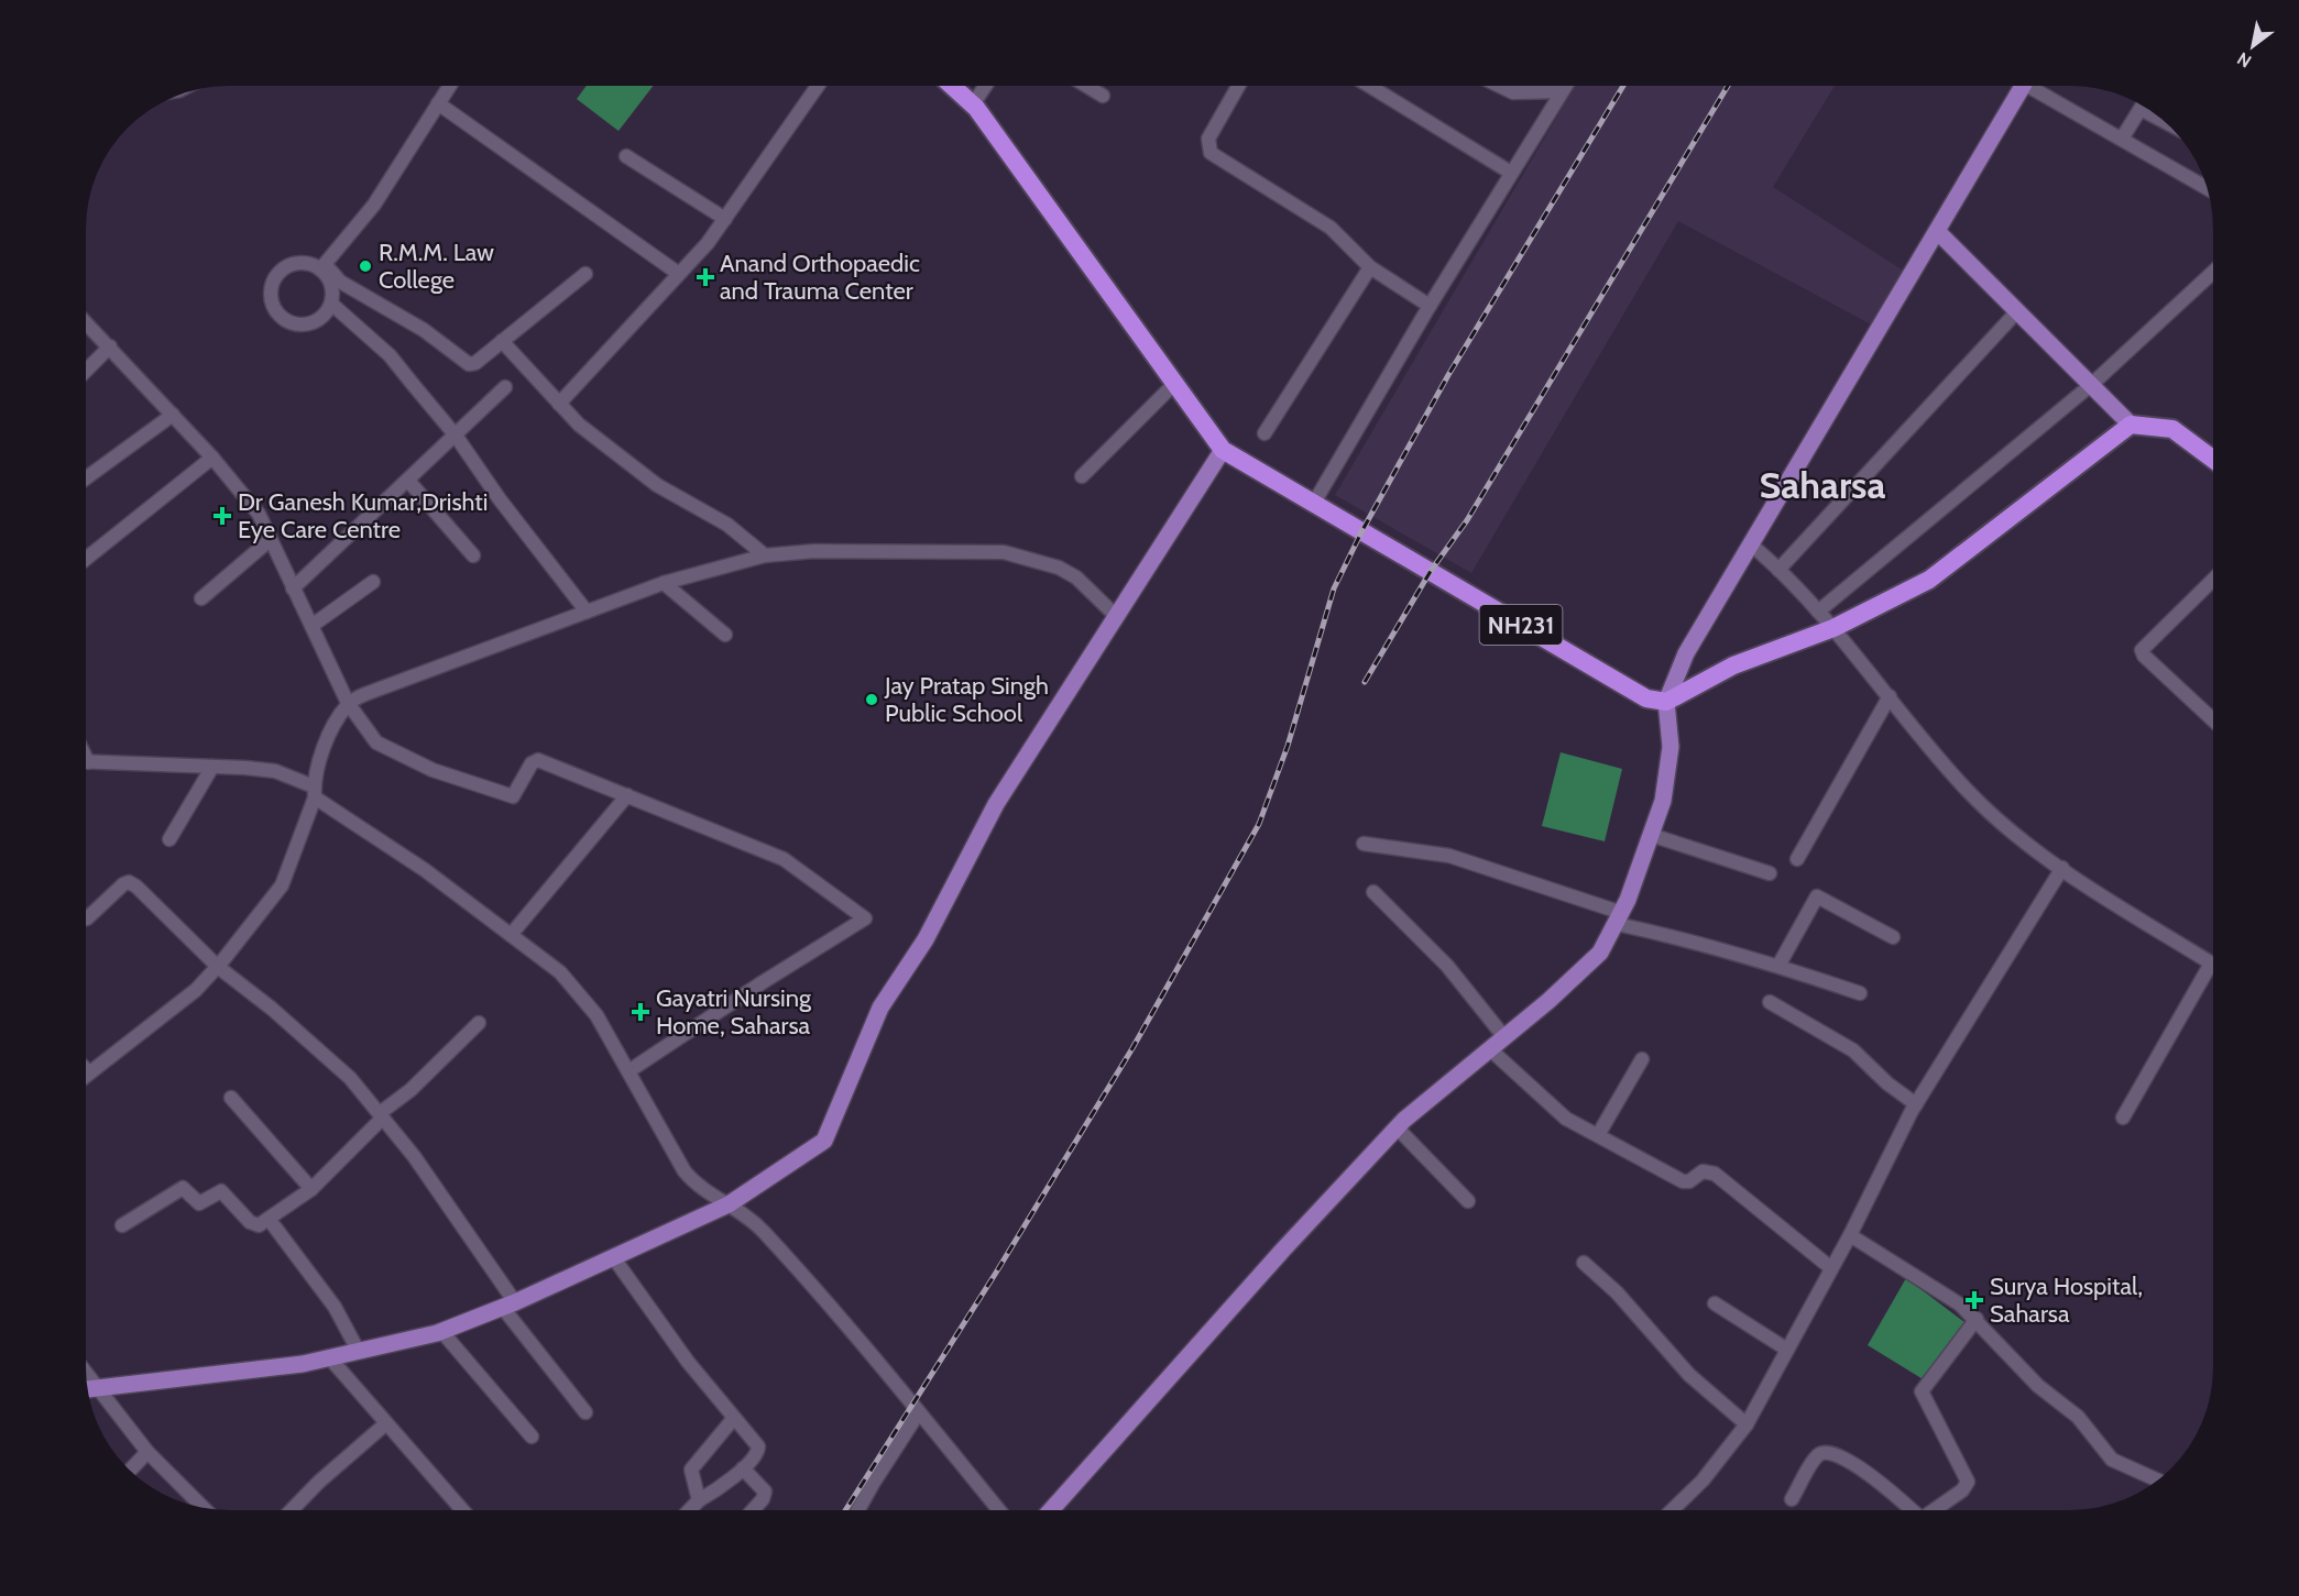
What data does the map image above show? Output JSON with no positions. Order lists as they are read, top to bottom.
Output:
{
  "streets": {
    "highway": ["NH231"]
  },
  "districts": ["Saharsa"],
  "places": {
    "other": ["R.M.M. Law College", "Jay Pratap Singh Public School"],
    "health": [
      "Anand Orthopaedic and Trauma Center",
      "Dr Ganesh Kumar,Drishti Eye Care Centre",
      "Gayatri Nursing Home, Saharsa",
      "Surya Hospital, Saharsa"
    ]
  },
  "north": "bottom left"
}
